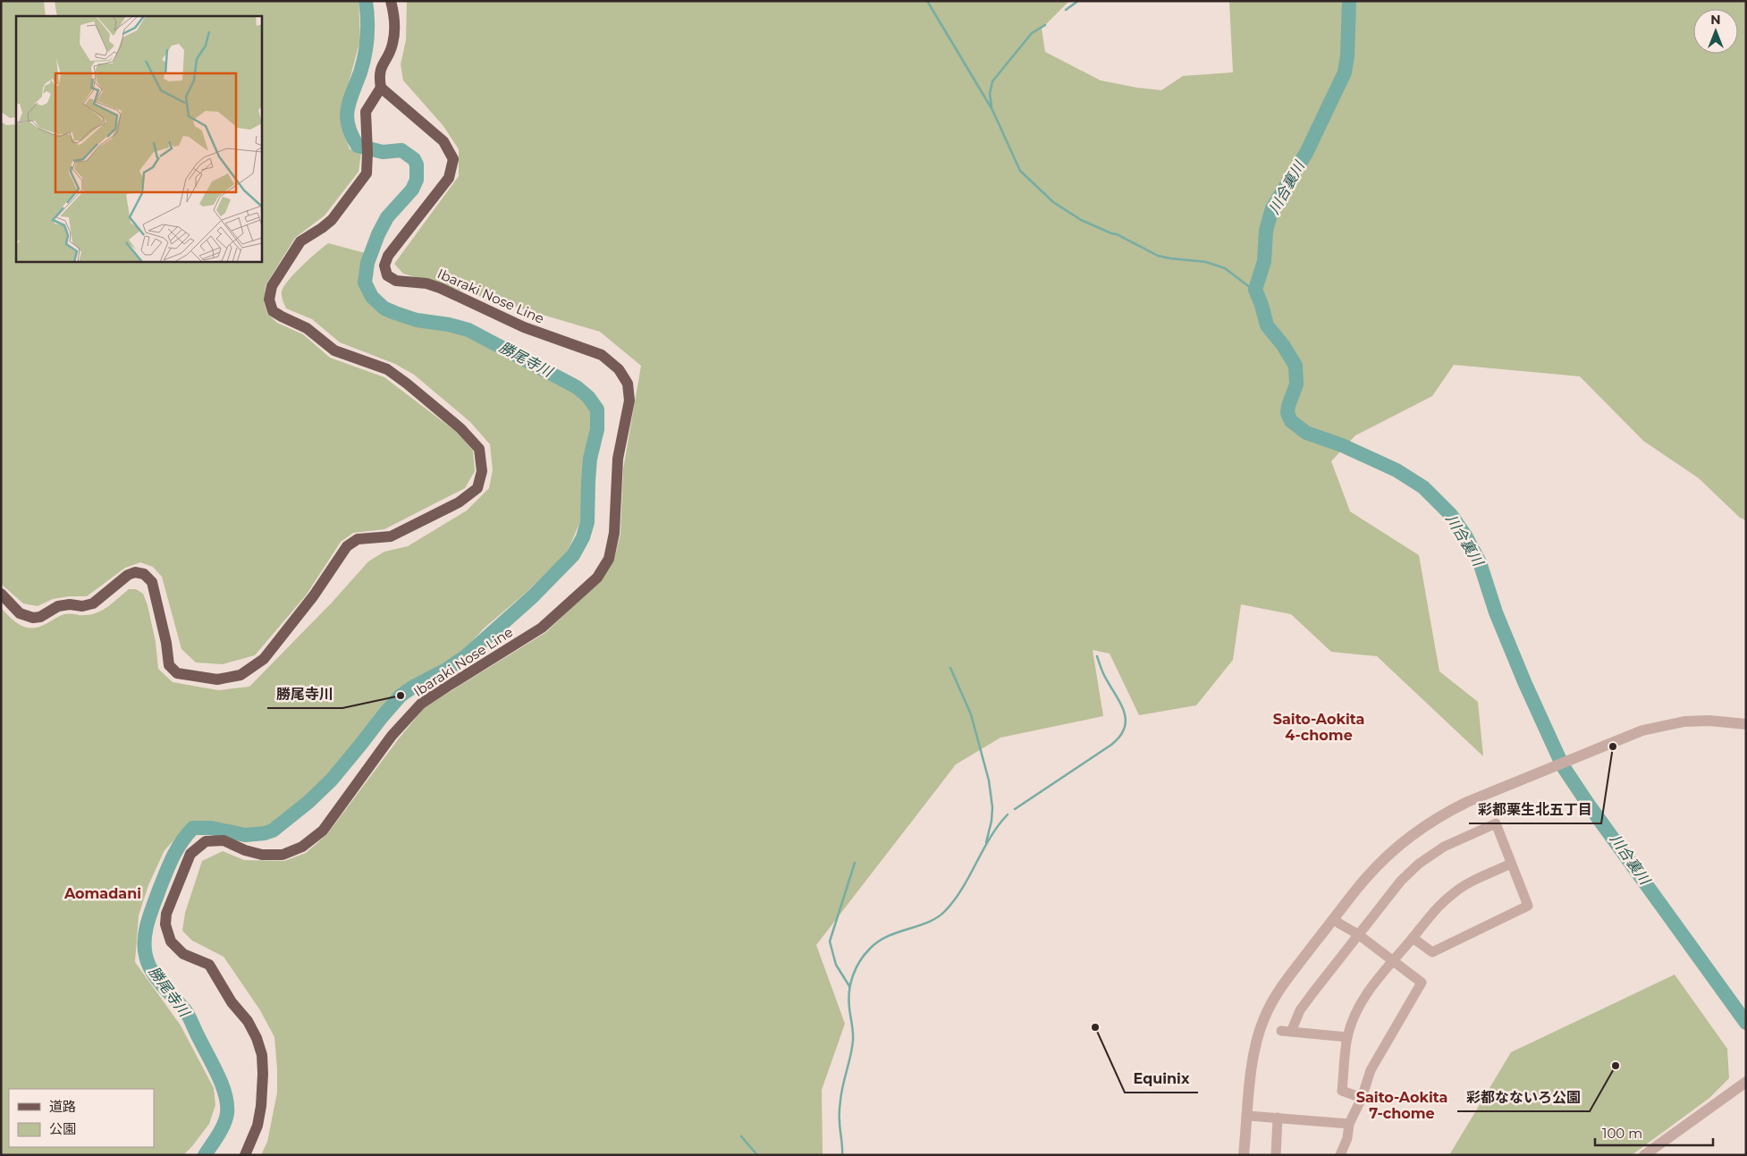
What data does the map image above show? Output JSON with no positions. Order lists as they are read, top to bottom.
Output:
{
  "streets": {
    "main road": ["Ibaraki Nose Line"]
  },
  "districts": ["Saito-Aokita 4-chome", "Aomadani", "Saito-Aokita 7-chome"],
  "water": ["川合裏川", "勝尾寺川"],
  "places": [
    "勝尾寺川",
    "彩都栗生北五丁目",
    "Equinix",
    "彩都なないろ公園"
  ],
  "legend": ["道路", "公園"],
  "scale_bar": "100 m",
  "north": "top"
}
